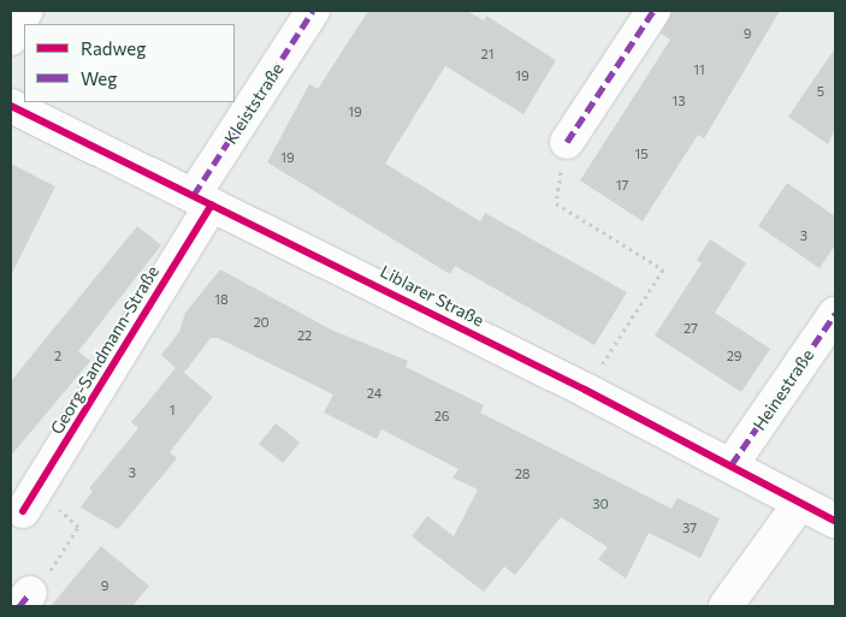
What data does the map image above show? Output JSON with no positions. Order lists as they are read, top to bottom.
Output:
{
  "streets": {
    "street": [
      "Kleiststraße",
      "Liblarer Straße",
      "Georg-Sandmann-Straße",
      "Heinestraße"
    ]
  },
  "crossings": [
    ["Kleiststraße", "Liblarer Straße"],
    ["Kleiststraße", "Georg-Sandmann-Straße"],
    ["Liblarer Straße", "Georg-Sandmann-Straße"],
    ["Liblarer Straße", "Heinestraße"]
  ],
  "house_numbers": [
    "9",
    "21",
    "11",
    "19",
    "5",
    "13",
    "19",
    "15",
    "19",
    "17",
    "3",
    "18",
    "20",
    "27",
    "22",
    "2",
    "29",
    "24",
    "1",
    "26",
    "3",
    "28",
    "30",
    "37",
    "9"
  ],
  "legend": ["Radweg", "Weg"]
}
